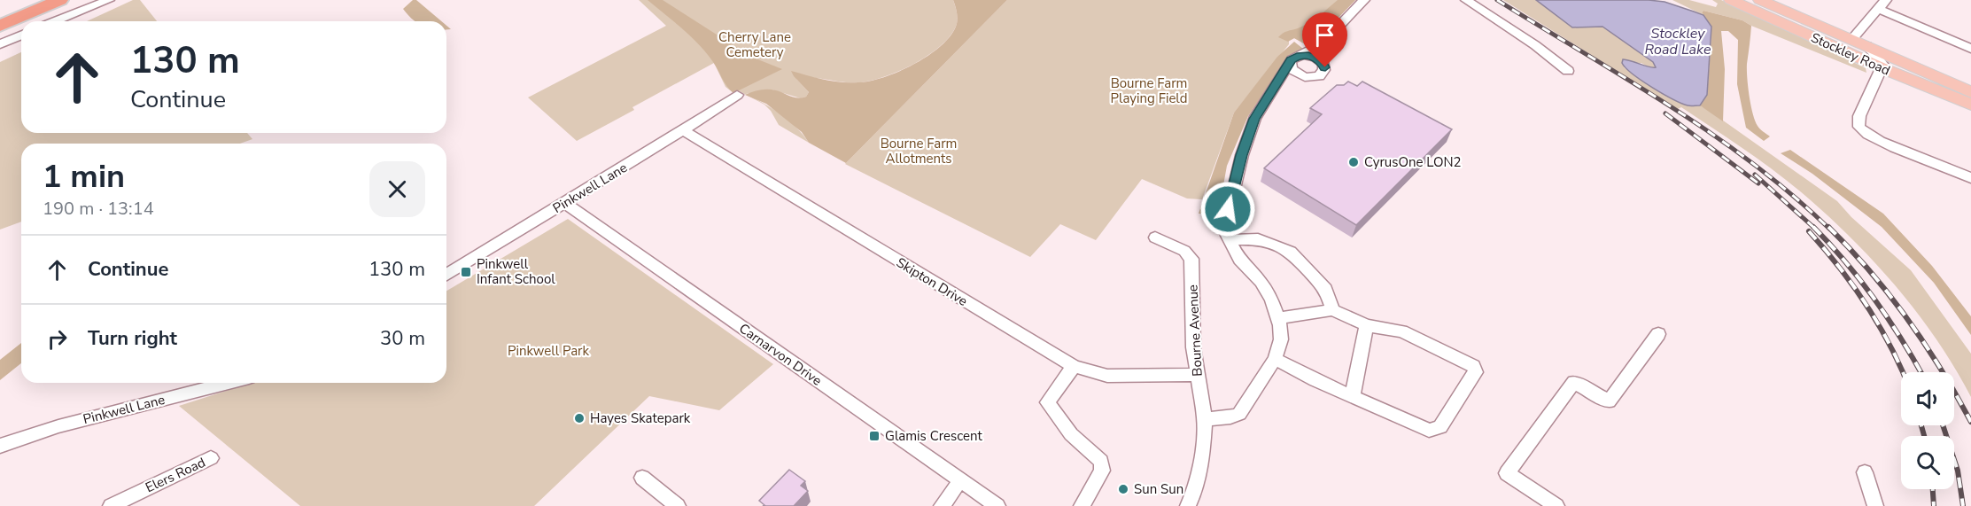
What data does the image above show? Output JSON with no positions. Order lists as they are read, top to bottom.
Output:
{
  "streets": {
    "main road": ["Stockley Road"],
    "street": [
      "Pinkwell Lane",
      "Skipton Drive",
      "Bourne Avenue",
      "Carnarvon Drive",
      "Elers Road"
    ]
  },
  "crossings": [
    ["Pinkwell Lane", "Skipton Drive"],
    ["Pinkwell Lane", "Carnarvon Drive"],
    ["Skipton Drive", "Bourne Avenue"]
  ],
  "water": ["Stockley Road Lake"],
  "parks": [
    "Cherry Lane Cemetery",
    "Bourne Farm Playing Field",
    "Bourne Farm Allotments",
    "Pinkwell Park"
  ],
  "places": {
    "other": ["CyrusOne LON2", "Hayes Skatepark", "Sun Sun"],
    "transit": ["Pinkwell Infant School", "Glamis Crescent"]
  },
  "page": {
    "turn": ["130 m", "Continue"],
    "heading": ["1 min", "190 m · 13:14"],
    "list": [
      {
        "name": "Continue",
        "value": "130 m"
      },
      {
        "name": "Turn right",
        "value": "30 m"
      }
    ]
  }
}
